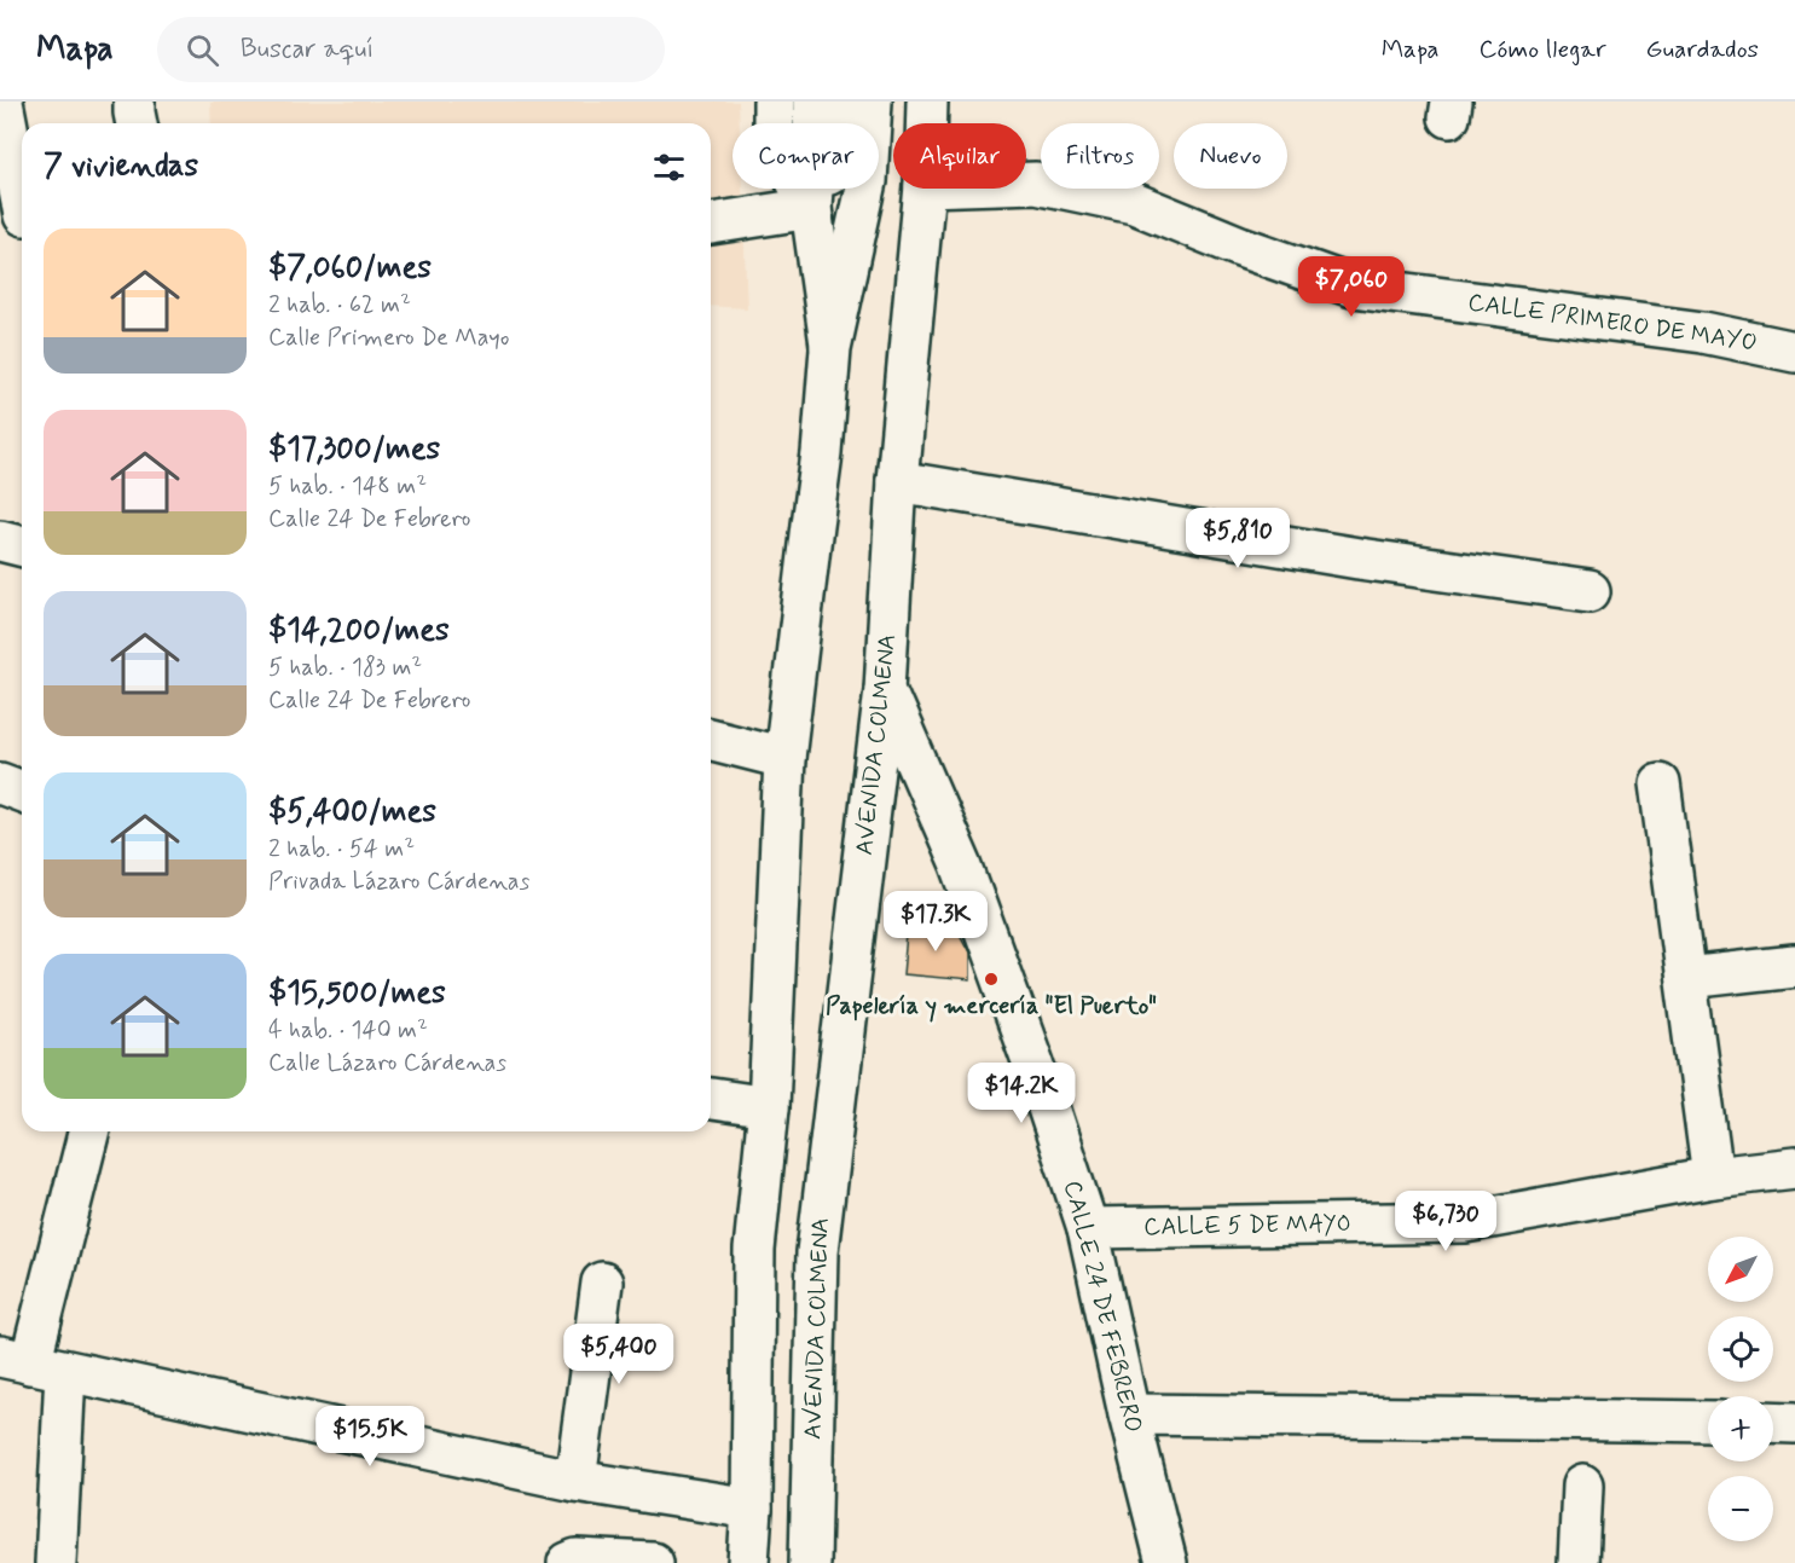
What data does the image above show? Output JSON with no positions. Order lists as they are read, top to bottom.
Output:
{
  "streets": {
    "street": [
      "CALLE PRIMERO DE MAYO",
      "AVENIDA COLMENA",
      "CALLE 5 DE MAYO",
      "CALLE 24 DE FEBRERO"
    ]
  },
  "crossings": [
    ["AVENIDA COLMENA", "CALLE 24 DE FEBRERO"],
    ["CALLE 5 DE MAYO", "CALLE 24 DE FEBRERO"]
  ],
  "places": ["Papelería y mercería \"El Puerto\""],
  "north": "bottom left",
  "page": {
    "header": "Mapa",
    "search": "Buscar aquí",
    "nav": ["Mapa", "Cómo llegar", "Guardados"],
    "chip": [
      "Comprar",
      "Alquilar",
      "Filtros",
      "Nuevo"
    ],
    "heading": "7 viviendas",
    "list": [
      {
        "name": "$7,060/mes",
        "note": "2 hab. · 62 m² · Calle Primero De Mayo"
      },
      {
        "name": "$17,300/mes",
        "note": "5 hab. · 148 m² · Calle 24 De Febrero"
      },
      {
        "name": "$14,200/mes",
        "note": "5 hab. · 183 m² · Calle 24 De Febrero"
      },
      {
        "name": "$5,400/mes",
        "note": "2 hab. · 54 m² · Privada Lázaro Cárdenas"
      },
      {
        "name": "$15,500/mes",
        "note": "4 hab. · 140 m² · Calle Lázaro Cárdenas"
      }
    ],
    "price": [
      "$7,060",
      "$5,810",
      "$17.3K",
      "$14.2K",
      "$6,730",
      "$5,400",
      "$15.5K"
    ],
    "map_buttons": ["+", "−"]
  }
}
